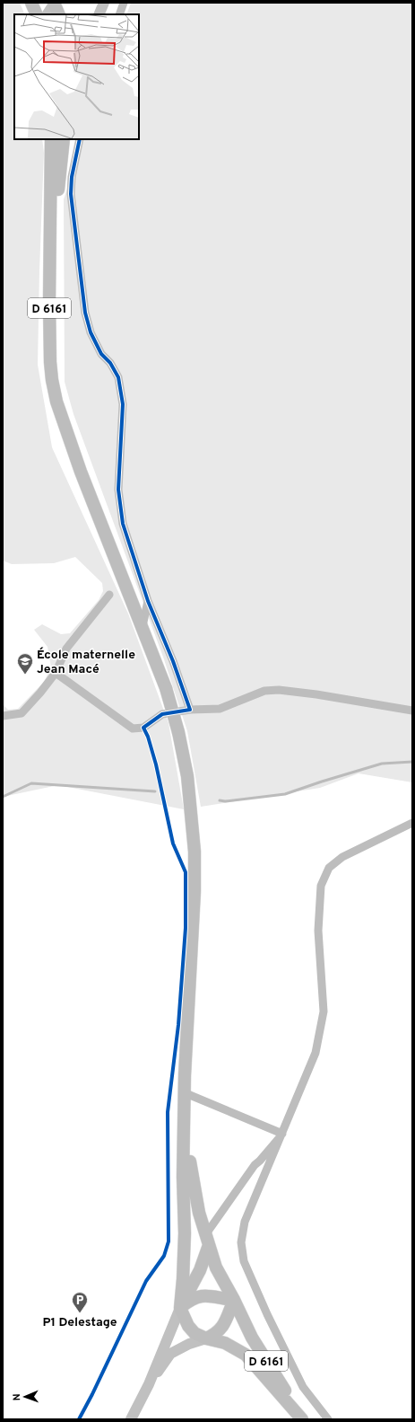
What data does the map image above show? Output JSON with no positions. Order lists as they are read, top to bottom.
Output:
{
  "streets": {
    "main road": ["D 6161"]
  },
  "places": {
    "school or university": ["École maternelle Jean Macé"],
    "parking": ["P1 Delestage"]
  },
  "north": "left"
}
